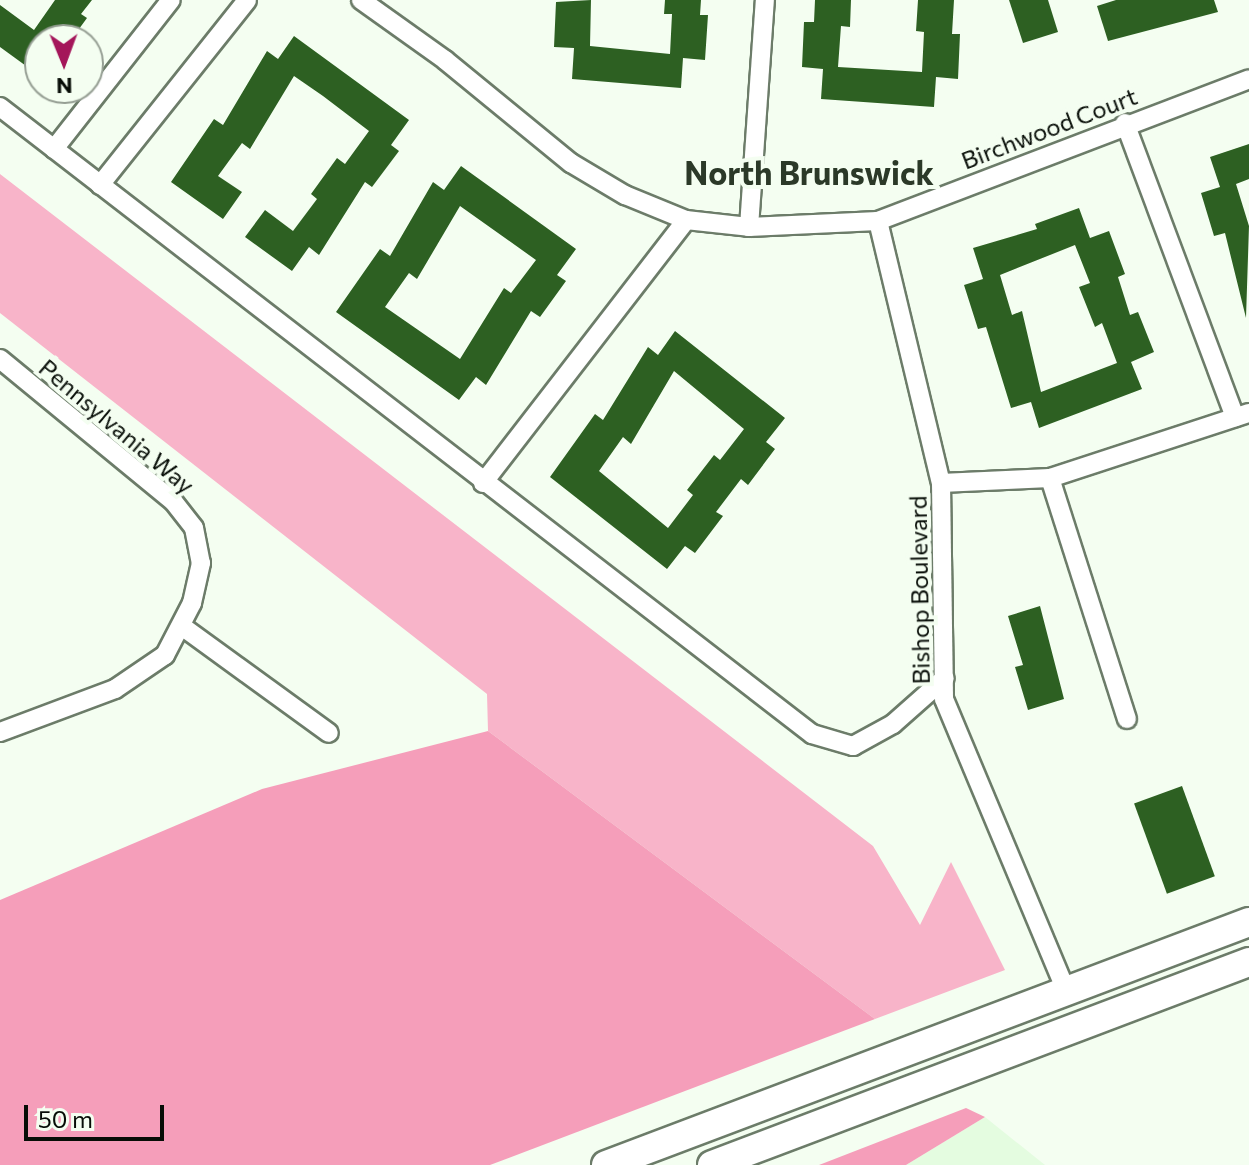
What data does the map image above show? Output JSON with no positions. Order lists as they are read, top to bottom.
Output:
{
  "streets": {
    "street": ["Birchwood Court", "Pennsylvania Way", "Bishop Boulevard"]
  },
  "crossings": [
    ["Birchwood Court", "Bishop Boulevard"]
  ],
  "districts": ["North Brunswick"],
  "scale_bar": "50 m",
  "north": "bottom"
}
